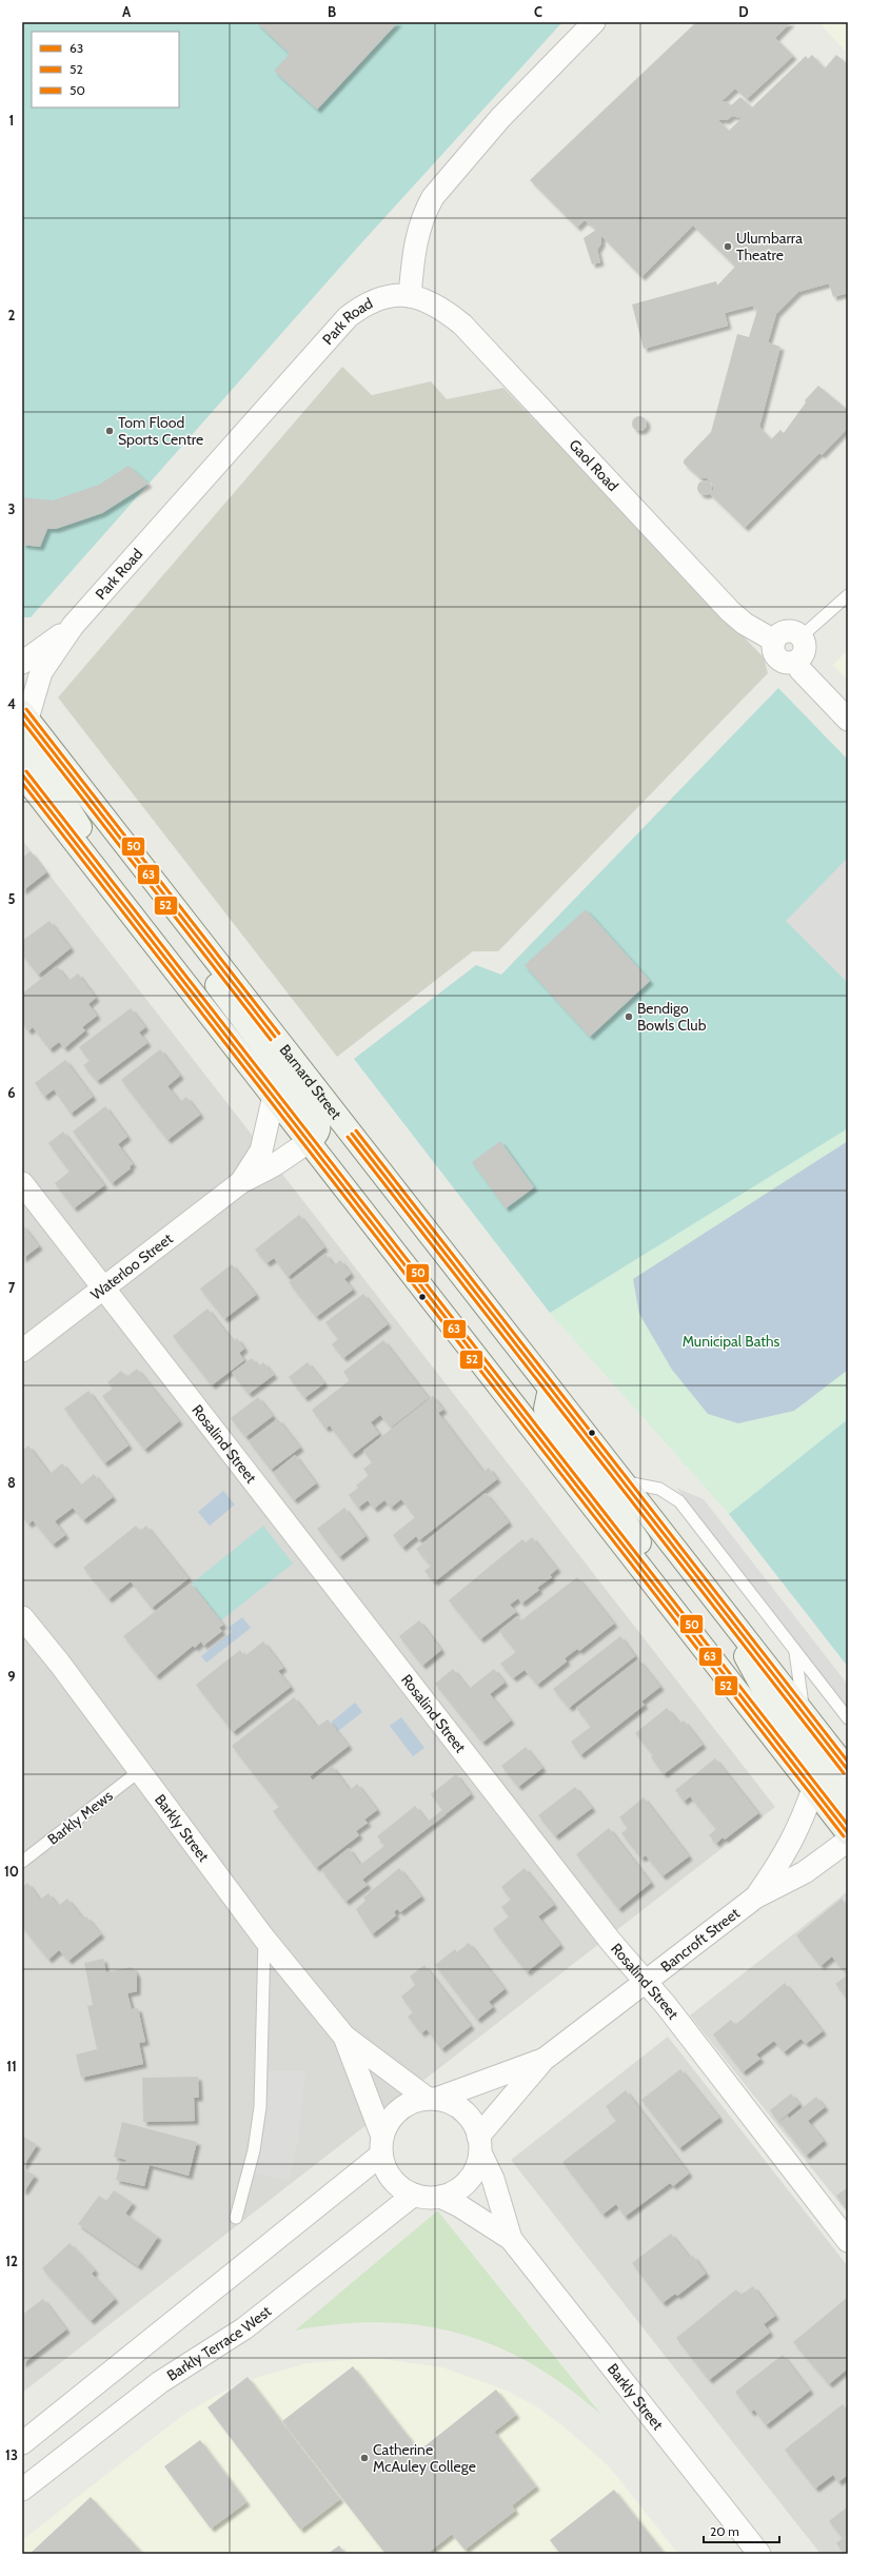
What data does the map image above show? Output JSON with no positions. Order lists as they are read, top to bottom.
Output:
{
  "streets": {
    "main road": ["Barnard Street"],
    "street": [
      "Park Road",
      "Gaol Road",
      "Waterloo Street",
      "Rosalind Street",
      "Barkly Street",
      "Bancroft Street",
      "Barkly Terrace West"
    ],
    "lane": ["Barkly Mews"]
  },
  "crossings": [
    ["Park Road", "Gaol Road"],
    ["Park Road", "Barnard Street"],
    ["Waterloo Street", "Rosalind Street"],
    ["Rosalind Street", "Bancroft Street"],
    ["Barkly Mews", "Barkly Street"],
    ["Barkly Street", "Bancroft Street"],
    ["Barkly Street", "Barkly Terrace West"],
    ["Bancroft Street", "Barkly Terrace West"]
  ],
  "parks": ["Municipal Baths"],
  "places": [
    "Ulumbarra Theatre",
    "Tom Flood Sports Centre",
    "Bendigo Bowls Club",
    "Catherine McAuley College"
  ],
  "lines": ["transit line 50", "transit line 63", "transit line 52"],
  "legend": ["63", "52", "50"],
  "scale_bar": "20 m",
  "grid": {
    "columns": [
      "A",
      "B",
      "C",
      "D"
    ],
    "rows": [
      "1",
      "2",
      "3",
      "4",
      "5",
      "6",
      "7",
      "8",
      "9",
      "10",
      "11",
      "12",
      "13"
    ]
  }
}
